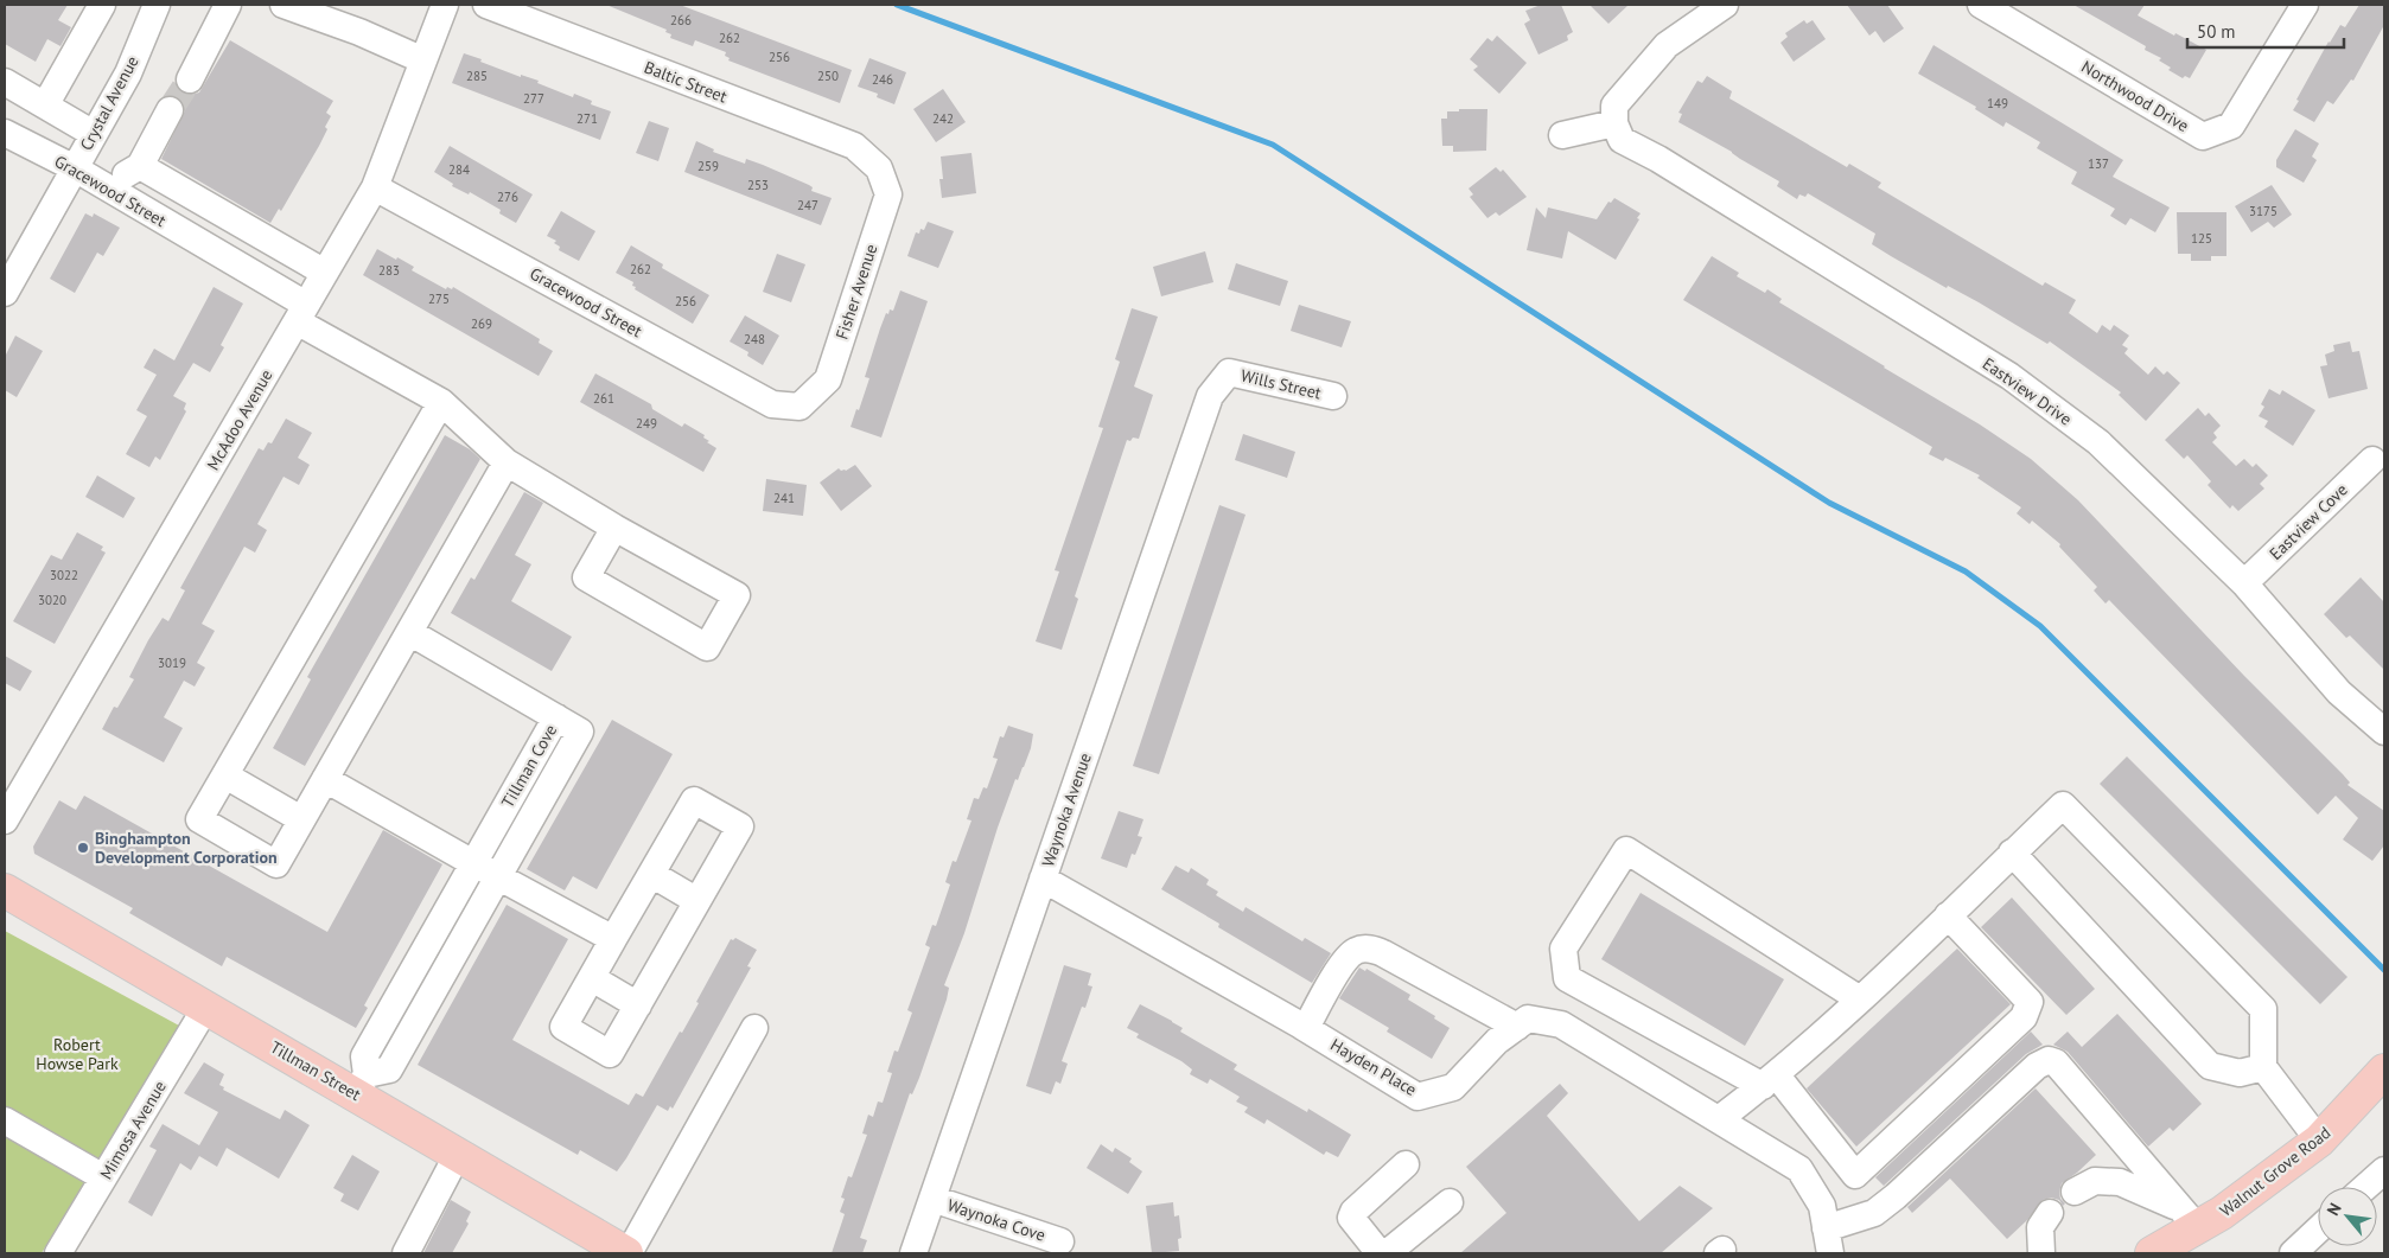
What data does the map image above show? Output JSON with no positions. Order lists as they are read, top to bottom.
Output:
{
  "streets": {
    "main road": ["Tillman Street", "Walnut Grove Road"],
    "street": [
      "Baltic Street",
      "Northwood Drive",
      "Crystal Avenue",
      "Gracewood Street",
      "Fisher Avenue",
      "Wills Street",
      "Eastview Drive",
      "McAdoo Avenue",
      "Eastview Cove",
      "Tillman Cove",
      "Waynoka Avenue",
      "Hayden Place",
      "Mimosa Avenue",
      "Waynoka Cove"
    ]
  },
  "crossings": [
    ["Baltic Street", "Fisher Avenue"],
    ["Crystal Avenue", "Gracewood Street"],
    ["Gracewood Street", "Fisher Avenue"],
    ["Gracewood Street", "McAdoo Avenue"],
    ["Wills Street", "Waynoka Avenue"],
    ["Eastview Drive", "Eastview Cove"],
    ["Tillman Cove", "Tillman Street"],
    ["Waynoka Avenue", "Hayden Place"],
    ["Waynoka Avenue", "Waynoka Cove"],
    ["Tillman Street", "Mimosa Avenue"]
  ],
  "parks": ["Robert Howse Park"],
  "places": ["Binghampton Development Corporation"],
  "house_numbers": [
    "266",
    "262",
    "256",
    "285",
    "250",
    "246",
    "277",
    "149",
    "271",
    "242",
    "137",
    "259",
    "284",
    "253",
    "276",
    "247",
    "3175",
    "125",
    "262",
    "283",
    "275",
    "256",
    "269",
    "248",
    "261",
    "249",
    "241",
    "3022",
    "3020",
    "3019"
  ],
  "scale_bar": "50 m",
  "north": "top left"
}
